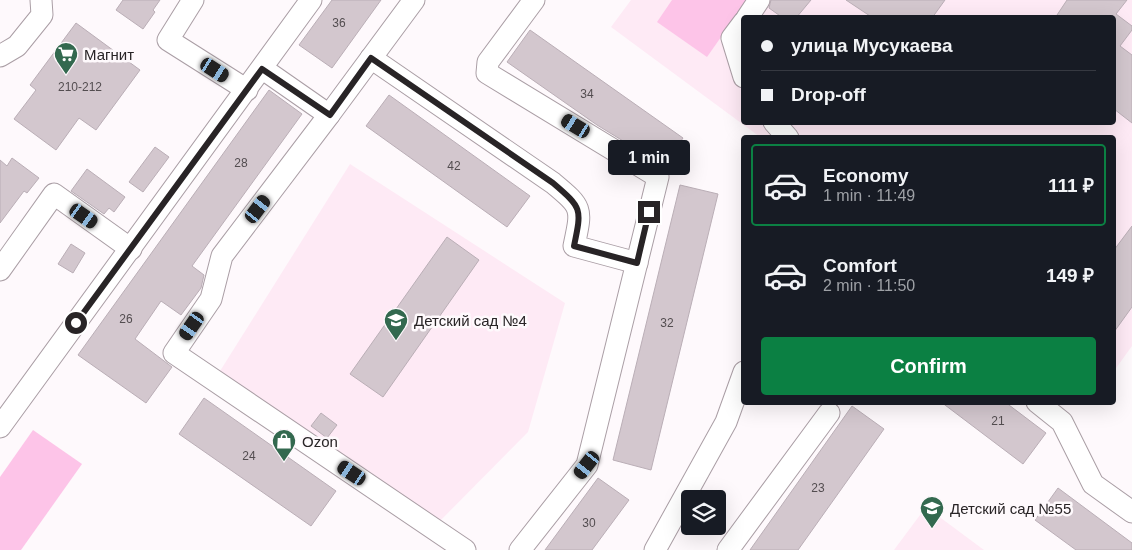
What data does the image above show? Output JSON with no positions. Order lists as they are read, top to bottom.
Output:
{
  "places": {
    "supermarket": ["Магнит"],
    "school or university": ["Детский сад №4", "Детский сад №55"],
    "shop": ["Ozon"]
  },
  "house_numbers": [
    "36",
    "210-212",
    "34",
    "28",
    "42",
    "26",
    "32",
    "21",
    "24",
    "23",
    "30"
  ],
  "page": {
    "banner": ["улица Мусукаева", "Drop-off"],
    "bubble": "1 min",
    "list": [
      {
        "name": "Economy",
        "note": "1 min · 11:49",
        "value": "111 ₽"
      },
      {
        "name": "Comfort",
        "note": "2 min · 11:50",
        "value": "149 ₽"
      }
    ],
    "buttons": "Confirm"
  }
}
